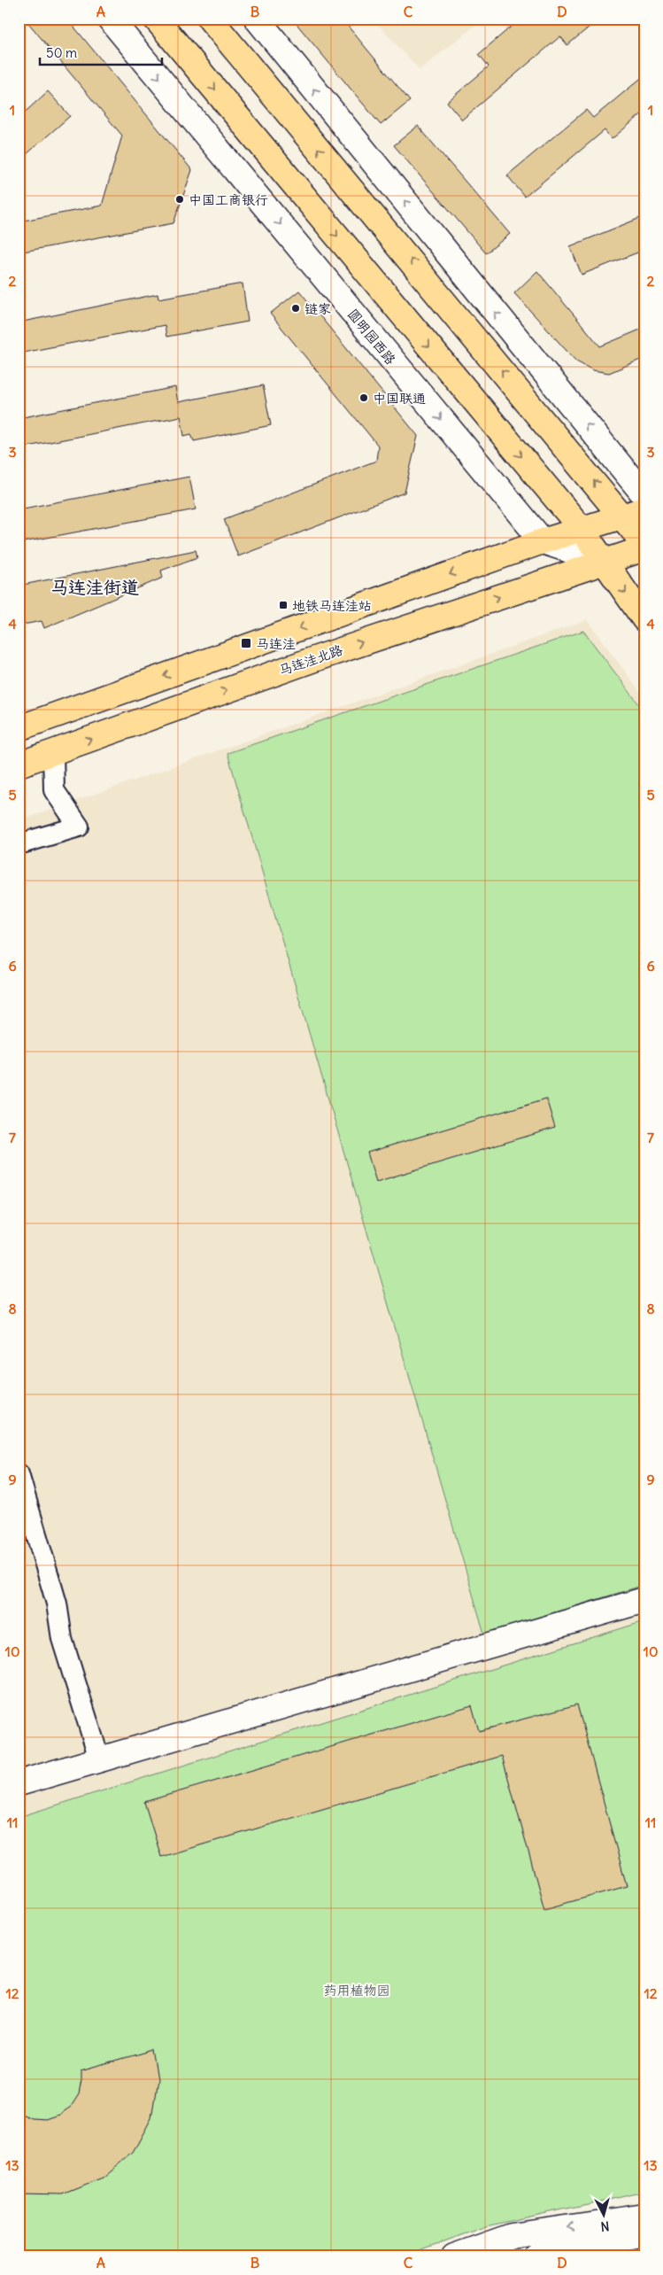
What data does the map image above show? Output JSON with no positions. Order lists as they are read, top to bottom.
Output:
{
  "streets": {
    "main road": ["马连洼北路"],
    "street": ["圆明园西路"]
  },
  "districts": ["马连洼街道"],
  "parks": ["药用植物园"],
  "places": {
    "other": ["中国工商银行", "链家", "中国联通"],
    "transit": ["地铁马连洼站", "马连洼"]
  },
  "scale_bar": "50 m",
  "north": "bottom",
  "grid": {
    "columns": [
      "A",
      "B",
      "C",
      "D"
    ],
    "rows": [
      "1",
      "2",
      "3",
      "4",
      "5",
      "6",
      "7",
      "8",
      "9",
      "10",
      "11",
      "12",
      "13"
    ]
  }
}
